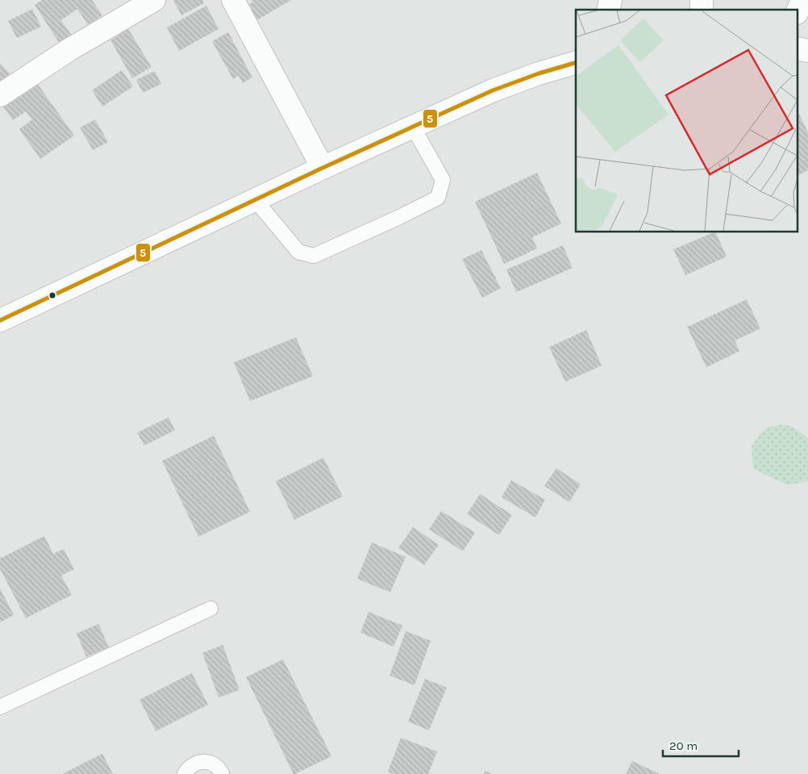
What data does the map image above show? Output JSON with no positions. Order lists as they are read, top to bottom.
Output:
{
  "lines": ["transit line 5"],
  "scale_bar": "20 m"
}
